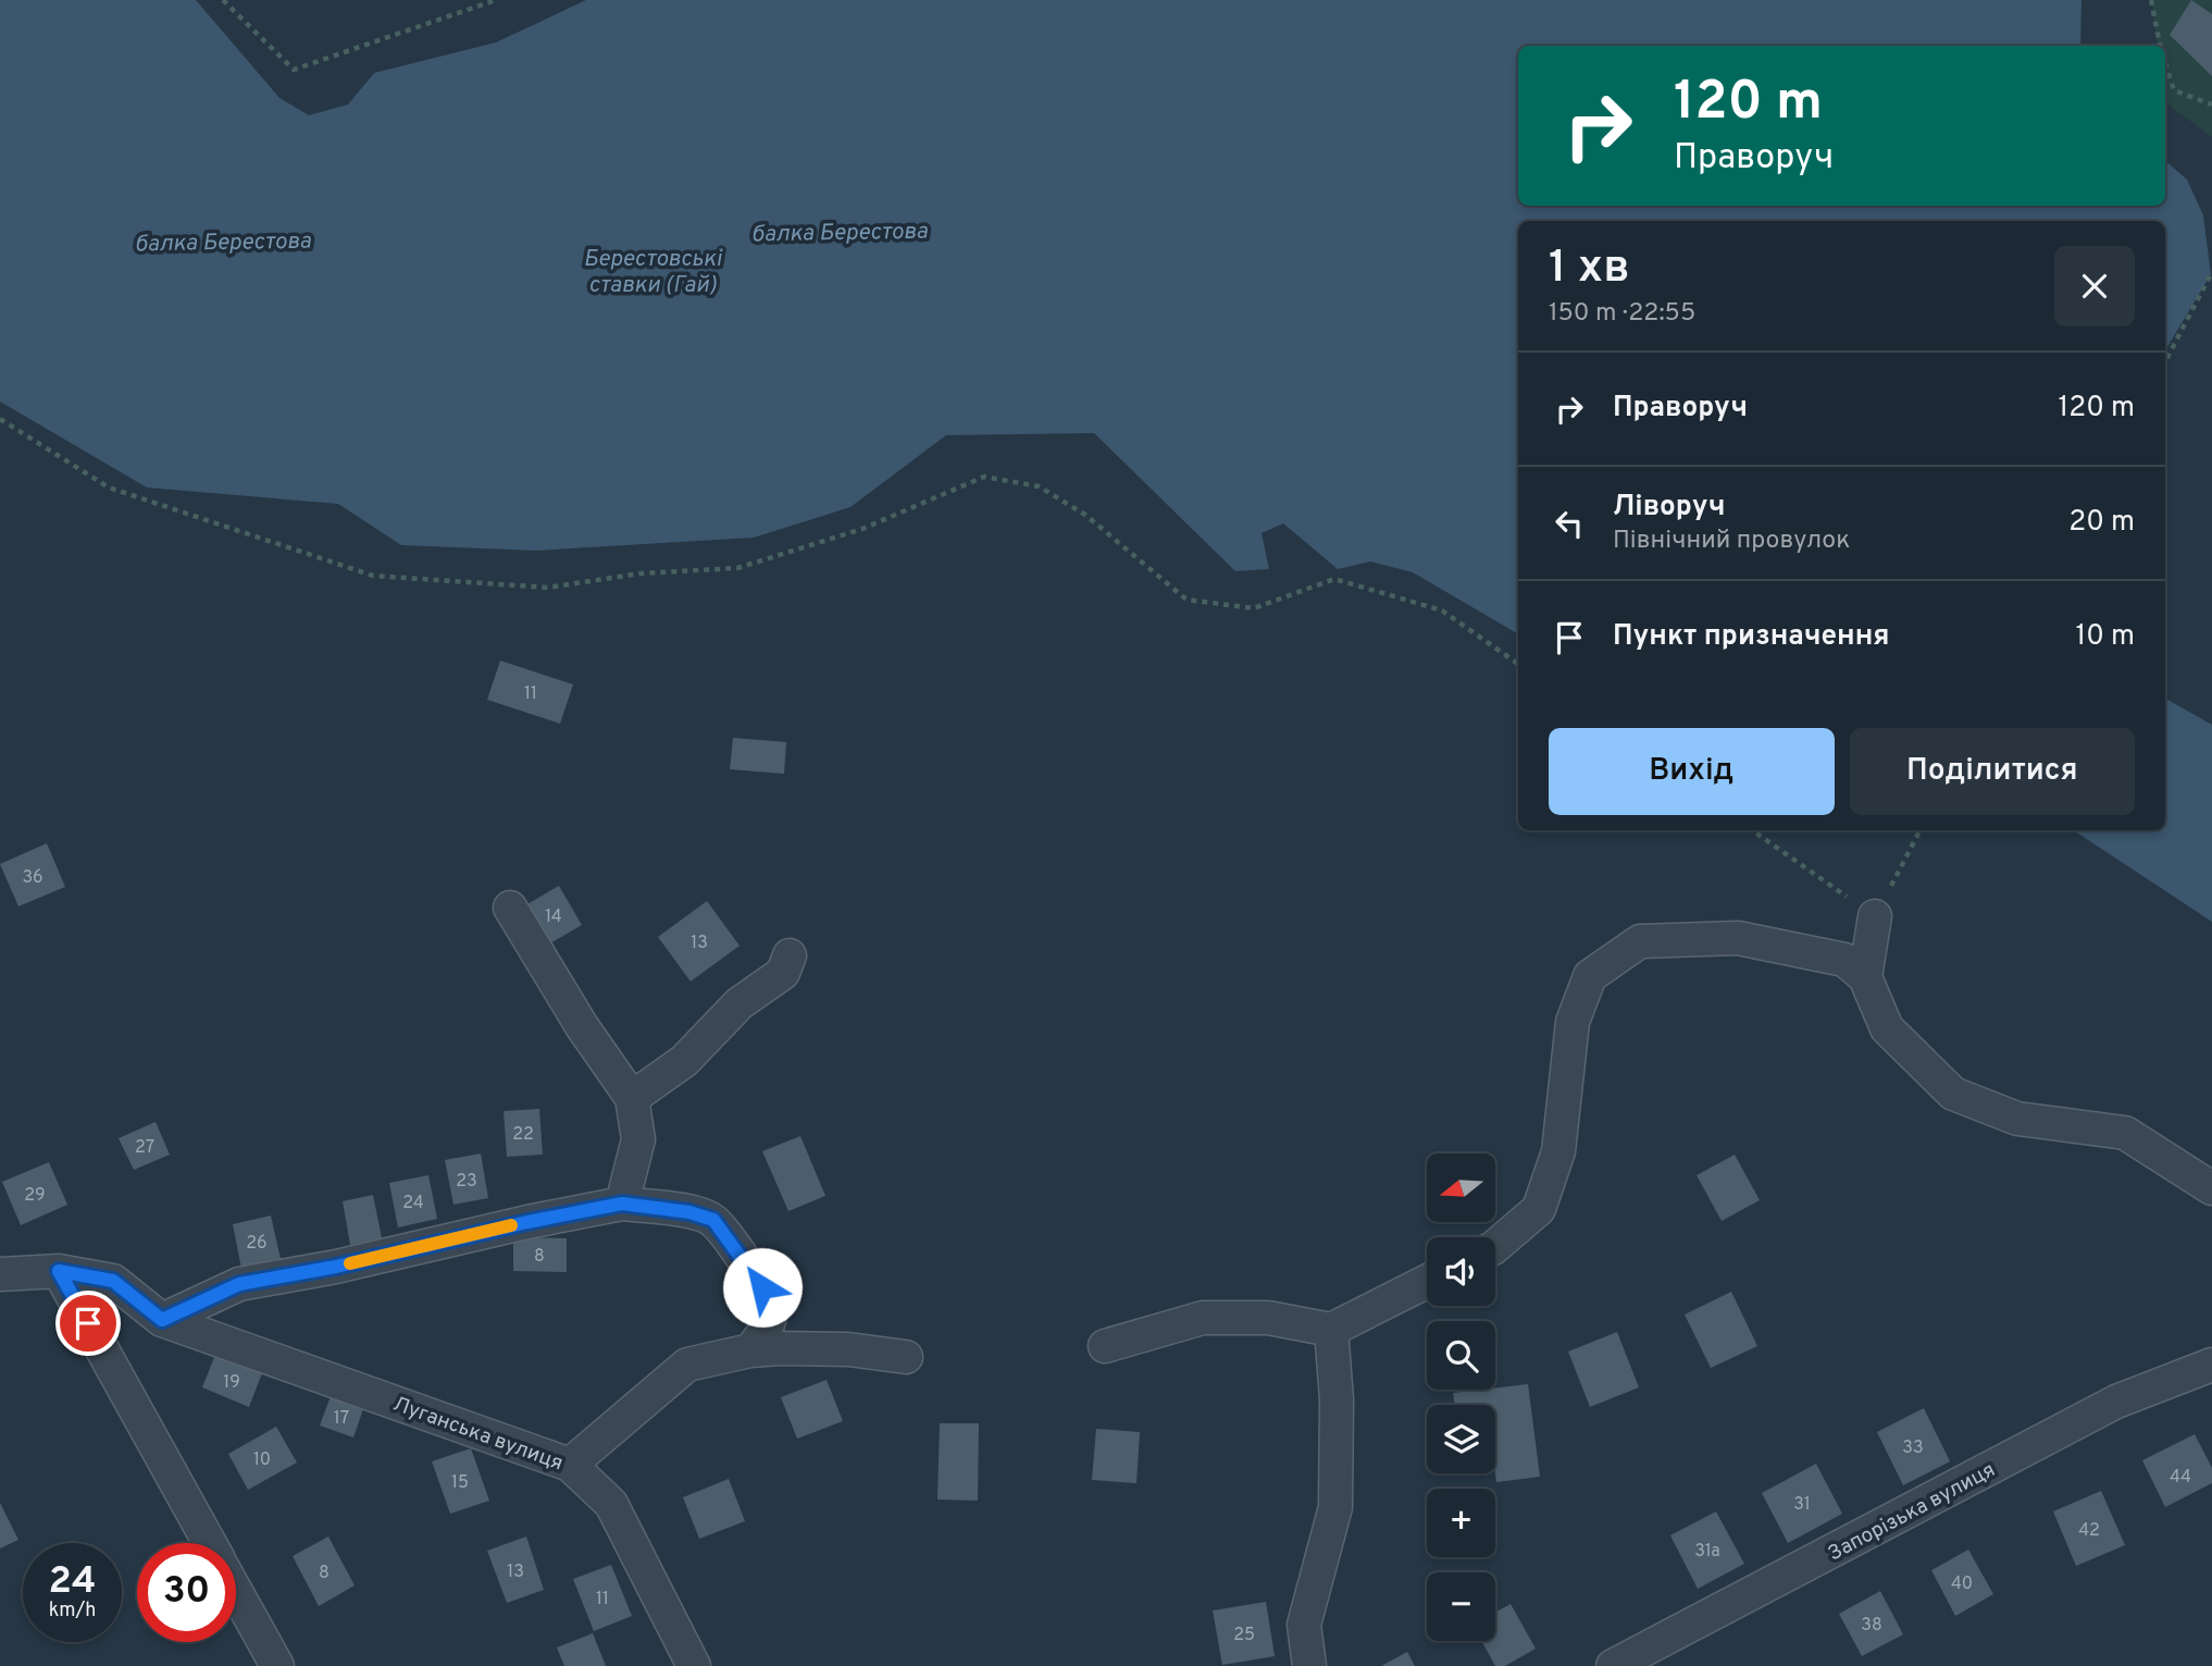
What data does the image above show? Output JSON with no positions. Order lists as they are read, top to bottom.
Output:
{
  "streets": {
    "street": ["Луганська вулиця", "Запорізька вулиця"]
  },
  "water": ["балка Берестова", "Берестовські ставки (Гай)"],
  "house_numbers": [
    "11",
    "36",
    "14",
    "13",
    "22",
    "27",
    "23",
    "29",
    "24",
    "26",
    "8",
    "19",
    "17",
    "33",
    "10",
    "44",
    "15",
    "31",
    "42",
    "31а",
    "13",
    "8",
    "40",
    "11",
    "38",
    "25"
  ],
  "north": "left",
  "page": {
    "turn": ["120 m", "Праворуч"],
    "heading": ["1 хв", "150 m · 22:55"],
    "list": [
      {
        "name": "Праворуч",
        "value": "120 m"
      },
      {
        "name": "Ліворуч",
        "note": "Північний провулок",
        "value": "20 m"
      },
      {
        "name": "Пункт призначення",
        "value": "10 m"
      }
    ],
    "buttons": ["Вихід", "Поділитися"],
    "map_buttons": ["+", "−"],
    "speed": "24 km/h",
    "limit": "30"
  }
}
